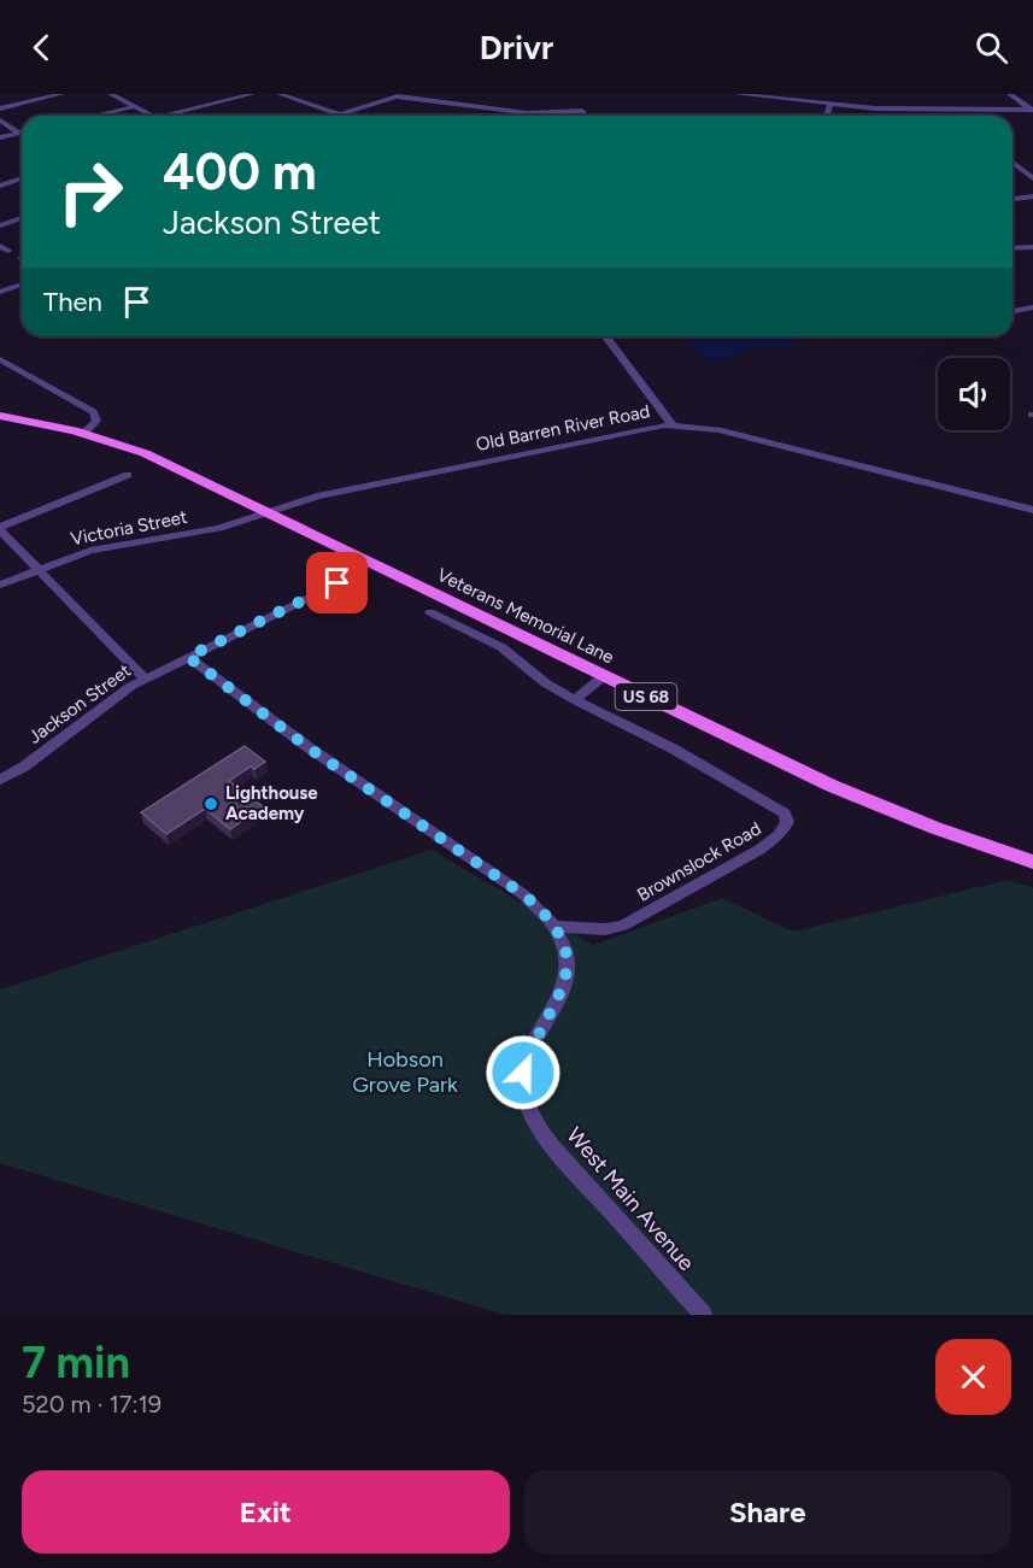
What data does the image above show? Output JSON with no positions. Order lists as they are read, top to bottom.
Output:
{
  "streets": {
    "main road": ["Veterans Memorial Lane", "US 68"],
    "street": [
      "Old Barren River Road",
      "Victoria Street",
      "Jackson Street",
      "Brownslock Road",
      "West Main Avenue"
    ]
  },
  "crossings": [
    ["Old Barren River Road", "Victoria Street"],
    ["Old Barren River Road", "Veterans Memorial Lane"],
    ["Victoria Street", "Veterans Memorial Lane"],
    ["Jackson Street", "West Main Avenue"],
    ["Brownslock Road", "West Main Avenue"]
  ],
  "parks": ["Hobson Grove Park"],
  "places": ["Lighthouse Academy"],
  "page": {
    "header": "Drivr",
    "turn": ["400 m", "Jackson Street"],
    "then": "Then",
    "heading": ["7 min", "520 m · 17:19"],
    "buttons": ["Exit", "Share"]
  }
}
